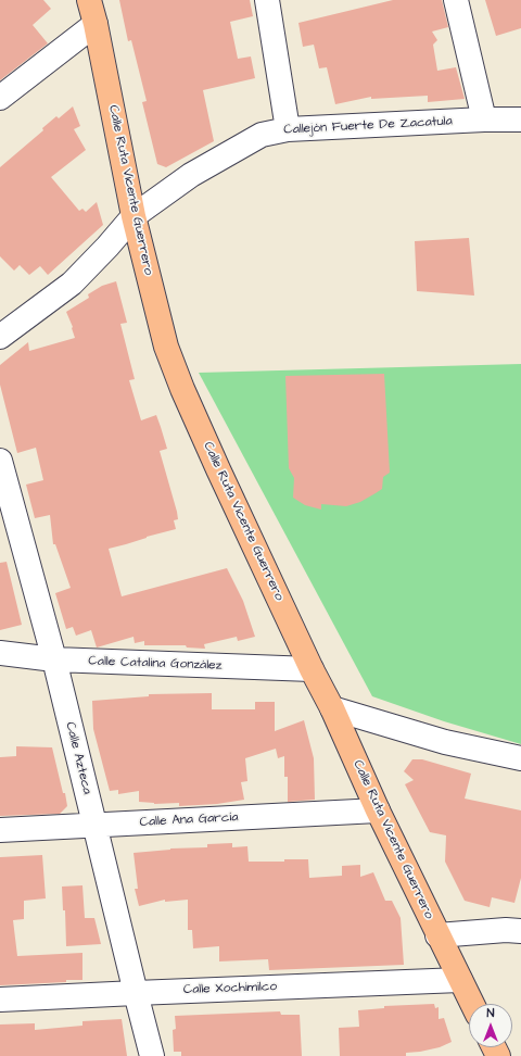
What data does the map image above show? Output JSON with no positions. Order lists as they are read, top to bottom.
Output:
{
  "streets": {
    "main road": ["Calle Ruta Vicente Guerrero"],
    "street": [
      "Callejón Fuerte De Zacatula",
      "Calle Catalina González",
      "Calle Azteca",
      "Calle Ana García",
      "Calle Xochimilco"
    ]
  },
  "crossings": [
    ["Callejón Fuerte De Zacatula", "Calle Ruta Vicente Guerrero"],
    ["Calle Ruta Vicente Guerrero", "Calle Catalina González"],
    ["Calle Ruta Vicente Guerrero", "Calle Ana García"],
    ["Calle Ruta Vicente Guerrero", "Calle Xochimilco"],
    ["Calle Catalina González", "Calle Azteca"],
    ["Calle Azteca", "Calle Ana García"],
    ["Calle Azteca", "Calle Xochimilco"]
  ],
  "north": "top"
}
